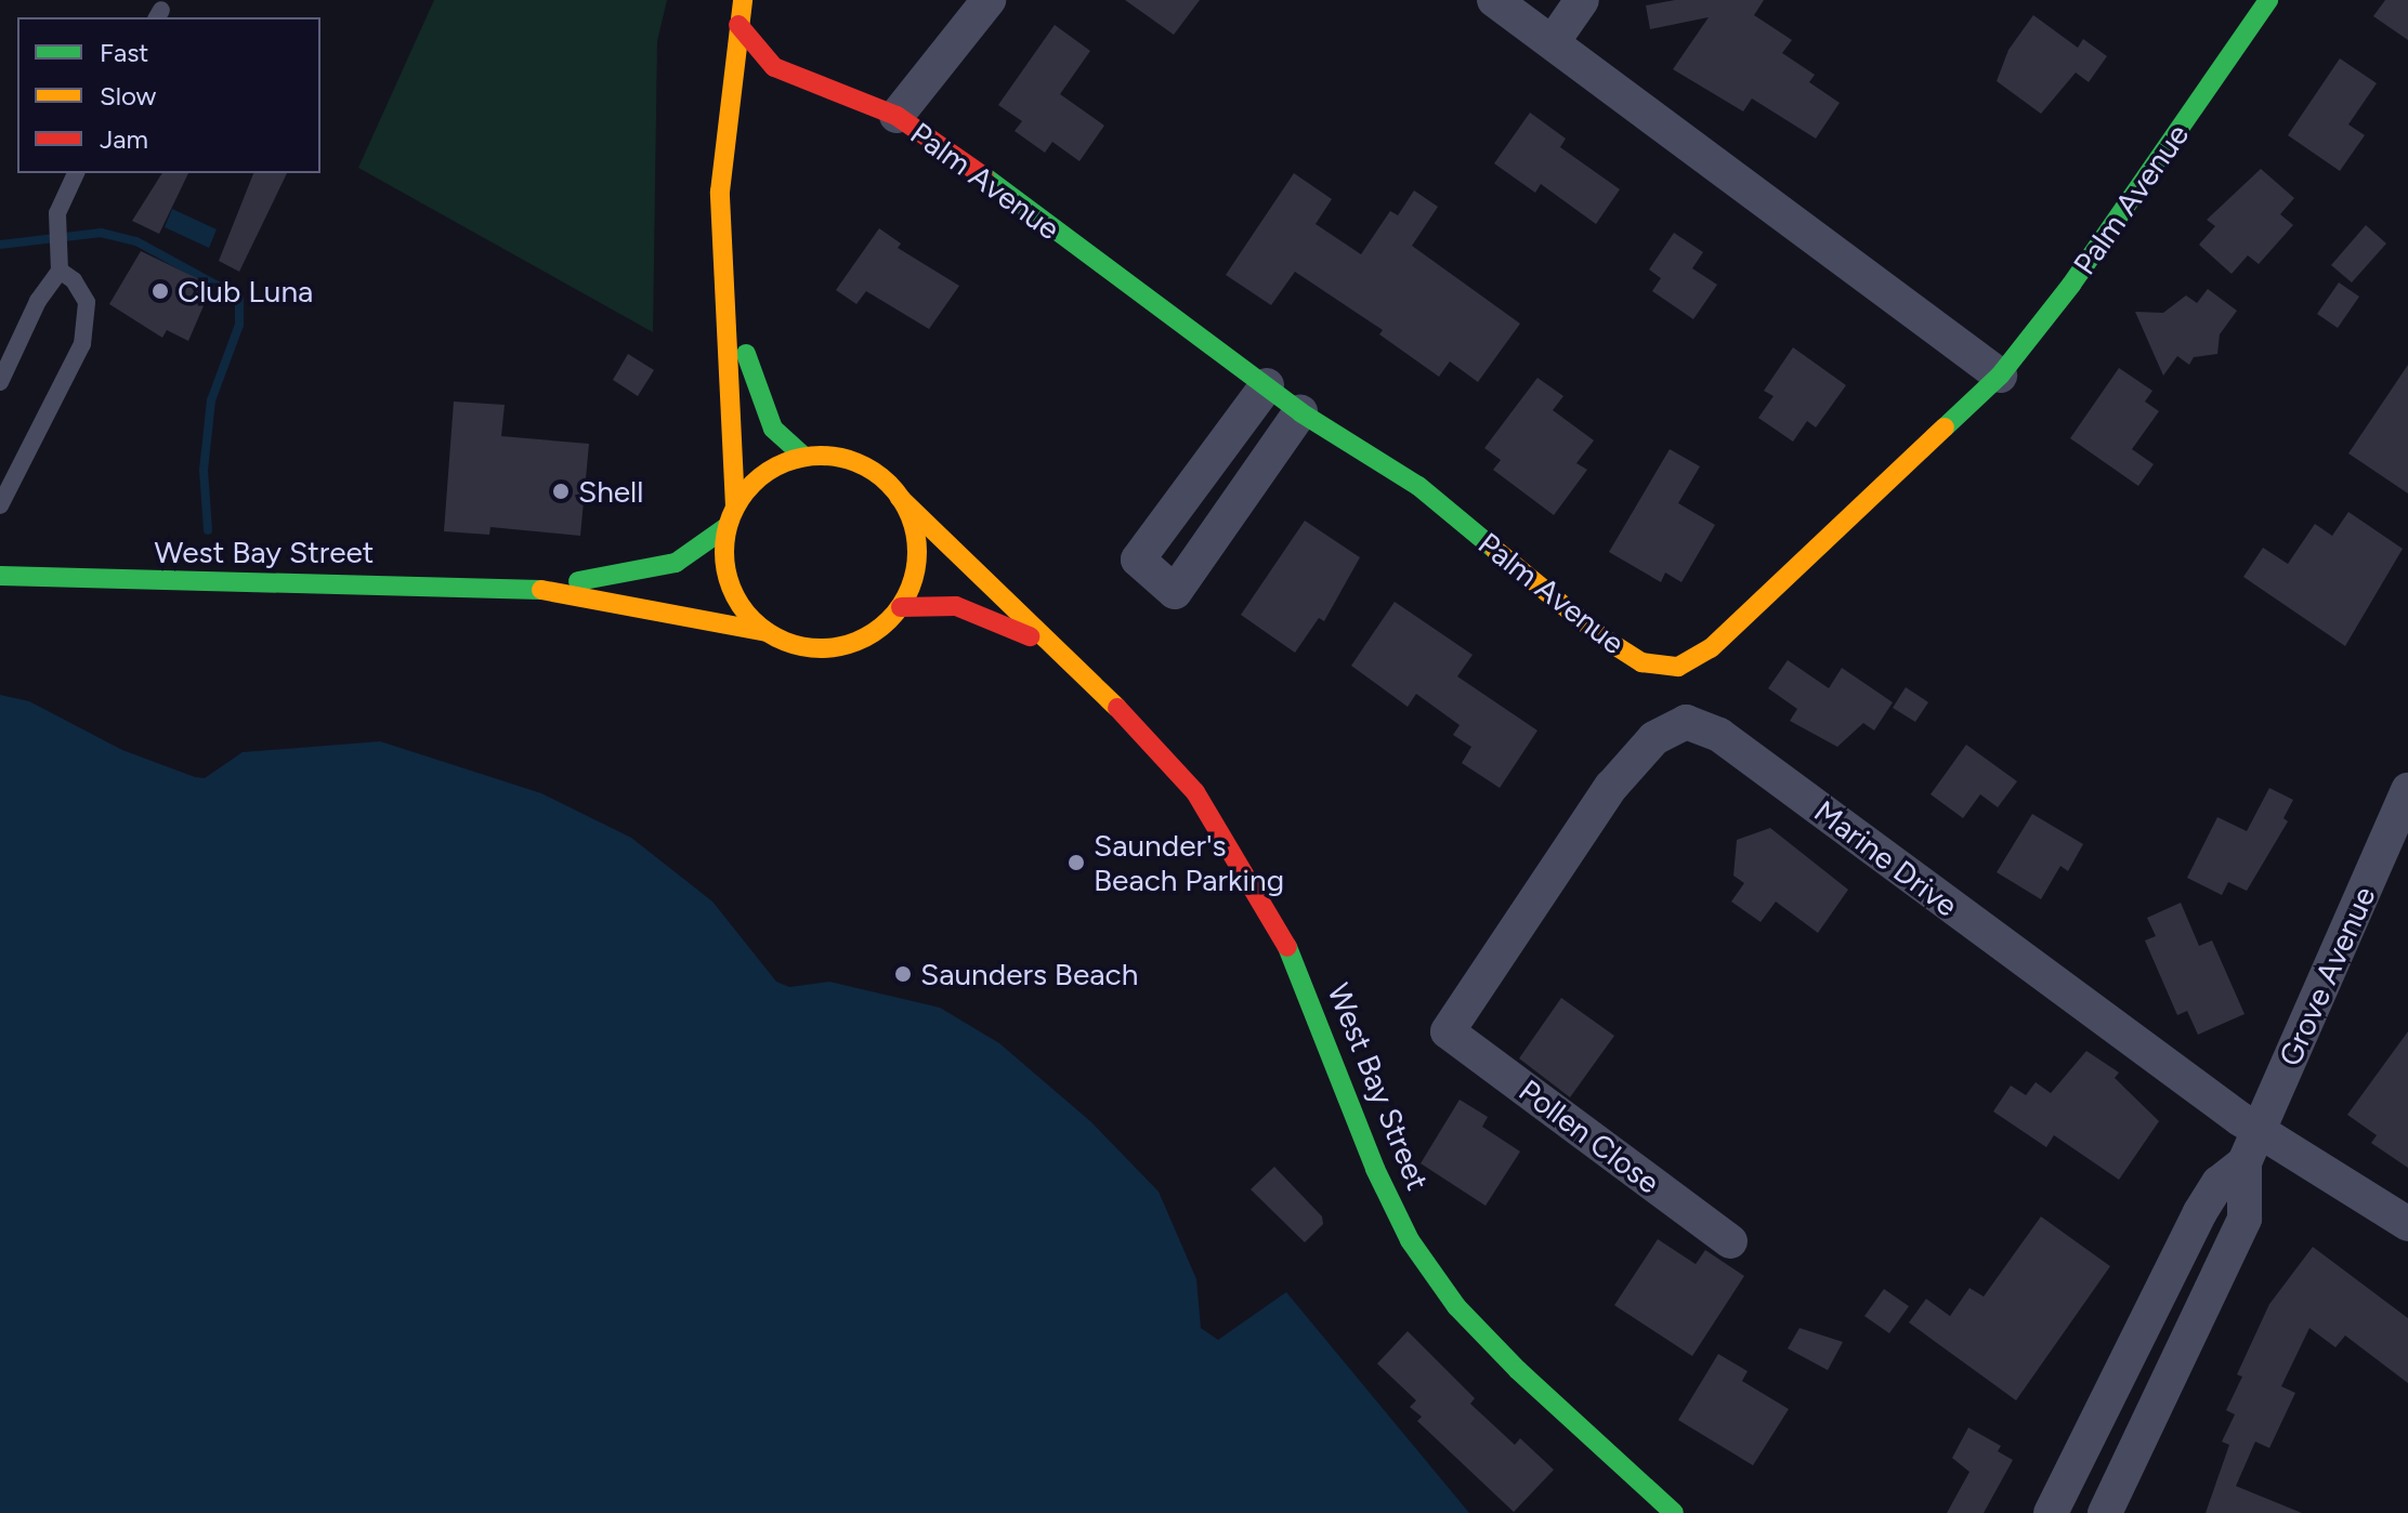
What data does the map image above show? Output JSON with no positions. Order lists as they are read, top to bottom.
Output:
{
  "streets": {
    "main road": ["Palm Avenue", "West Bay Street"],
    "street": ["Marine Drive", "Grove Avenue", "Pollen Close"]
  },
  "crossings": [
    ["Marine Drive", "Grove Avenue"],
    ["Marine Drive", "Pollen Close"]
  ],
  "places": [
    "Club Luna",
    "Shell",
    "Saunder's Beach Parking",
    "Saunders Beach"
  ],
  "legend": ["Fast", "Slow", "Jam"]
}
